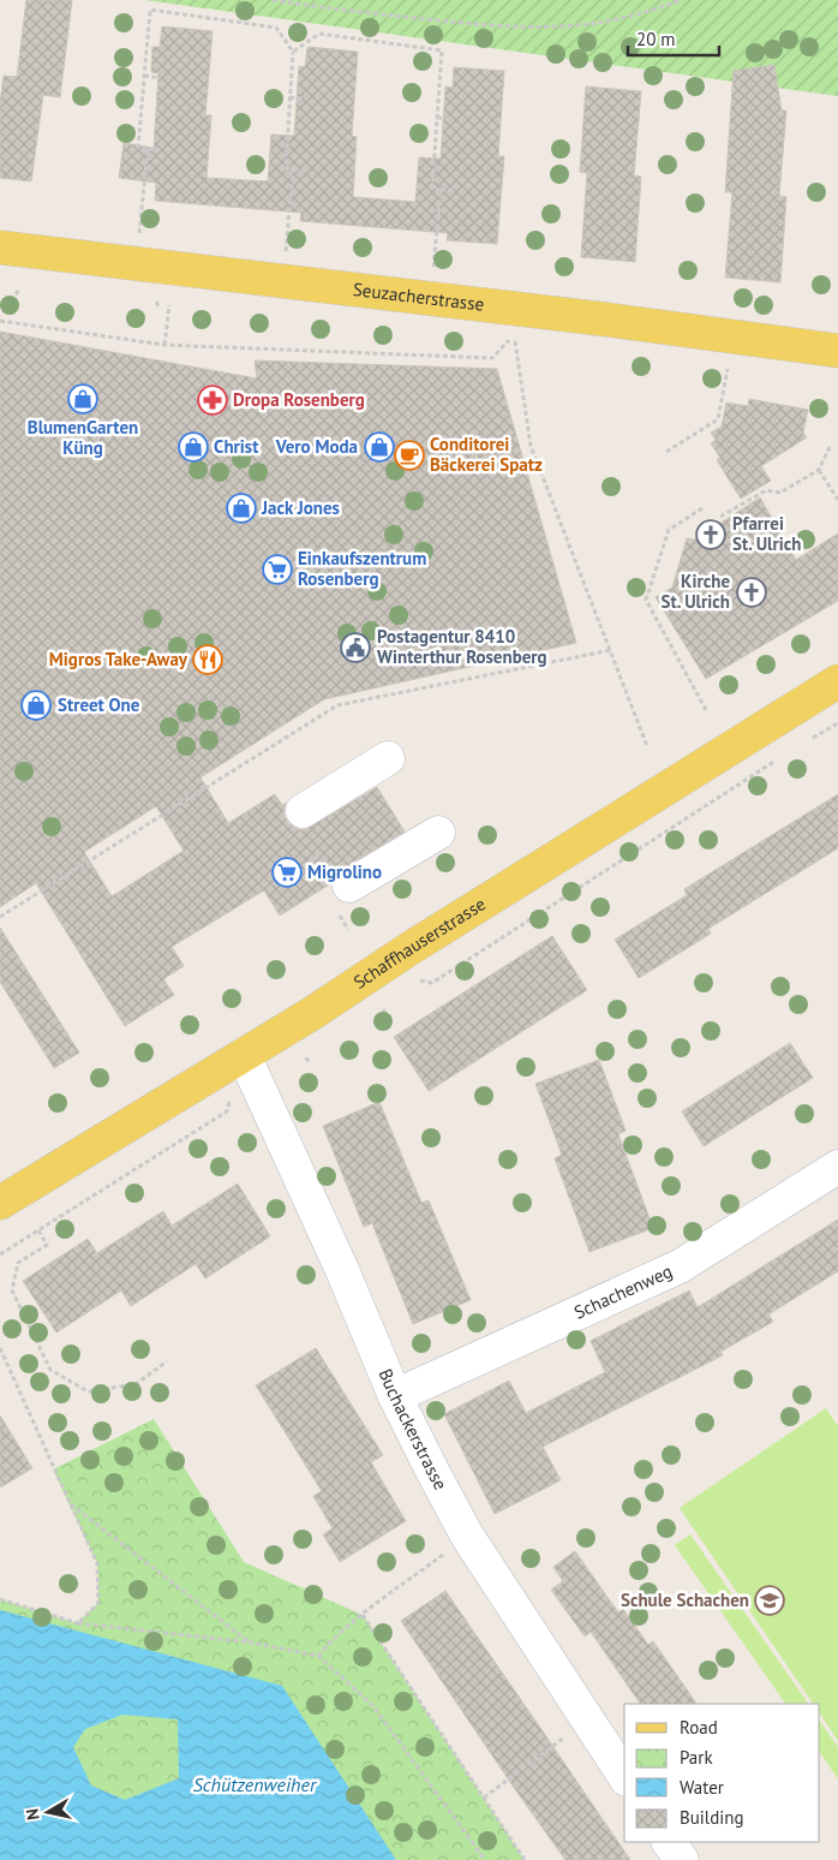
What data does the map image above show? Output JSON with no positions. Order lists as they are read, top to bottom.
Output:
{
  "streets": {
    "main road": ["Seuzacherstrasse", "Schaffhauserstrasse"],
    "street": ["Schachenweg", "Buchackerstrasse"]
  },
  "crossings": [
    ["Schaffhauserstrasse", "Buchackerstrasse"],
    ["Schachenweg", "Buchackerstrasse"]
  ],
  "water": ["Schützenweiher"],
  "places": {
    "shop": [
      "BlumenGarten Küng",
      "Christ",
      "Vero Moda",
      "Jack Jones",
      "Street One"
    ],
    "pharmacy": ["Dropa Rosenberg"],
    "cafe": ["Conditorei Bäckerei Spatz"],
    "church": ["Pfarrei St. Ulrich", "Kirche St. Ulrich"],
    "supermarket": ["Einkaufszentrum Rosenberg", "Migrolino"],
    "public building": ["Postagentur 8410 Winterthur Rosenberg"],
    "restaurant": ["Migros Take-Away"],
    "school or university": ["Schule Schachen"]
  },
  "legend": [
    "Road",
    "Park",
    "Water",
    "Building"
  ],
  "scale_bar": "20 m",
  "north": "left"
}
